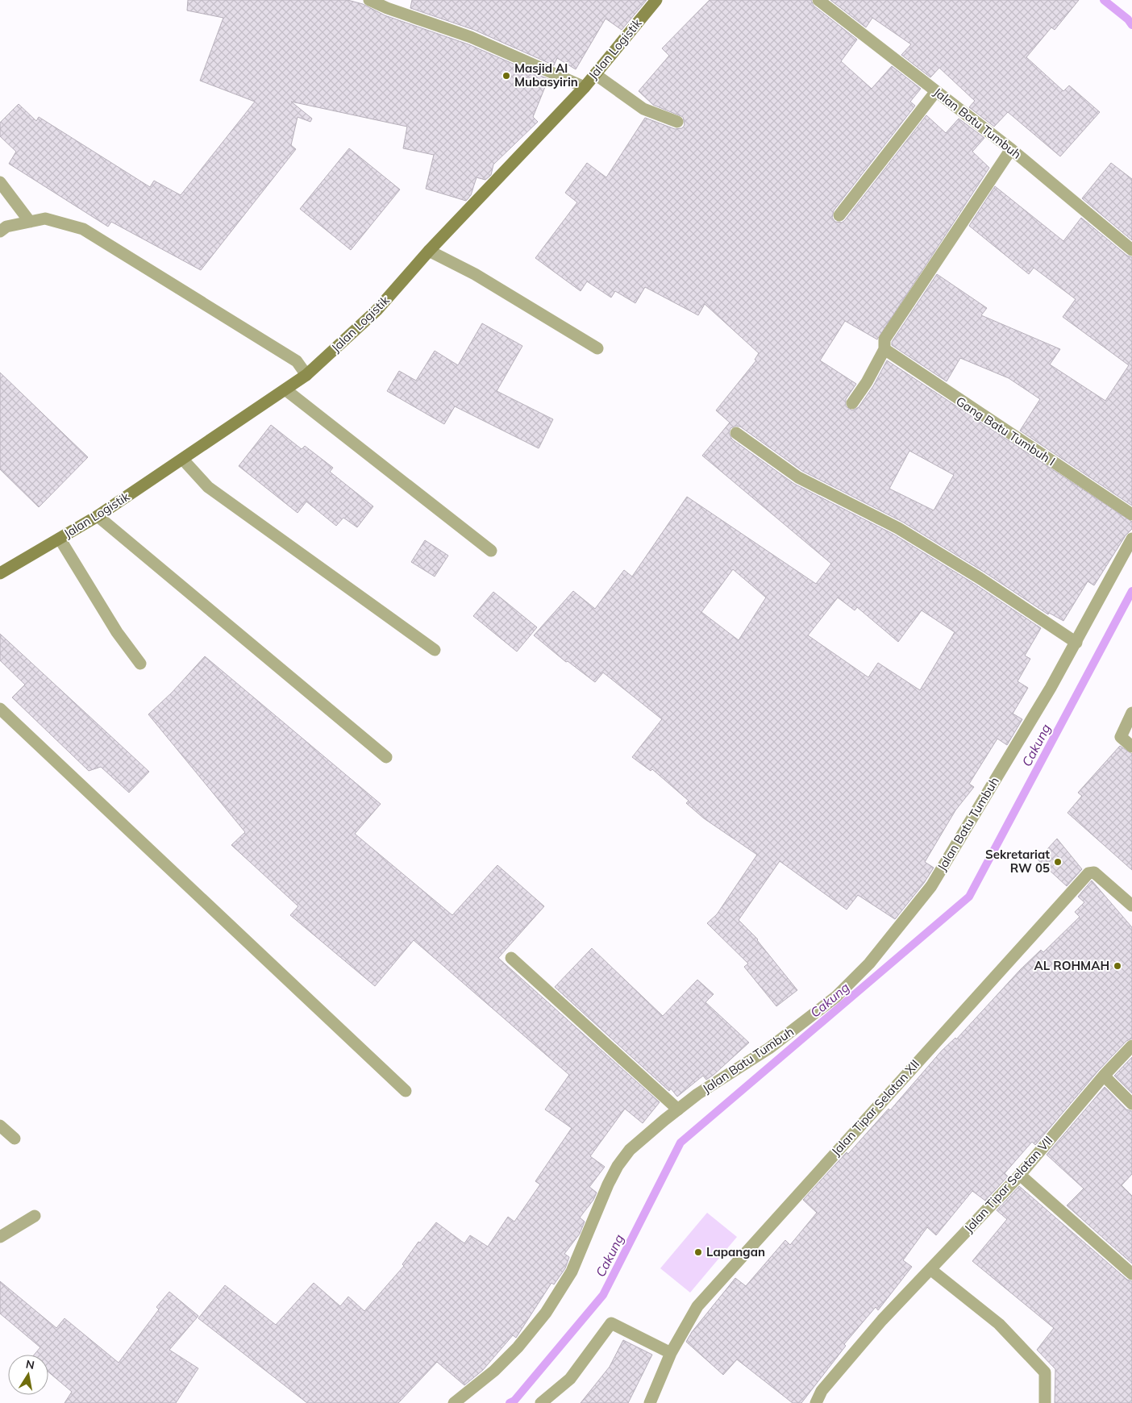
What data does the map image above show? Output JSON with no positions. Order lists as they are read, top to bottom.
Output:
{
  "streets": {
    "main road": ["Jalan Logistik"],
    "street": [
      "Jalan Batu Tumbuh",
      "Gang Batu Tumbuh I",
      "Jalan Tipar Selatan XII",
      "Jalan Tipar Selatan VII"
    ]
  },
  "water": ["Cakung"],
  "places": [
    "Masjid Al Mubasyirin",
    "Sekretariat RW 05",
    "AL ROHMAH",
    "Lapangan"
  ],
  "north": "top"
}
